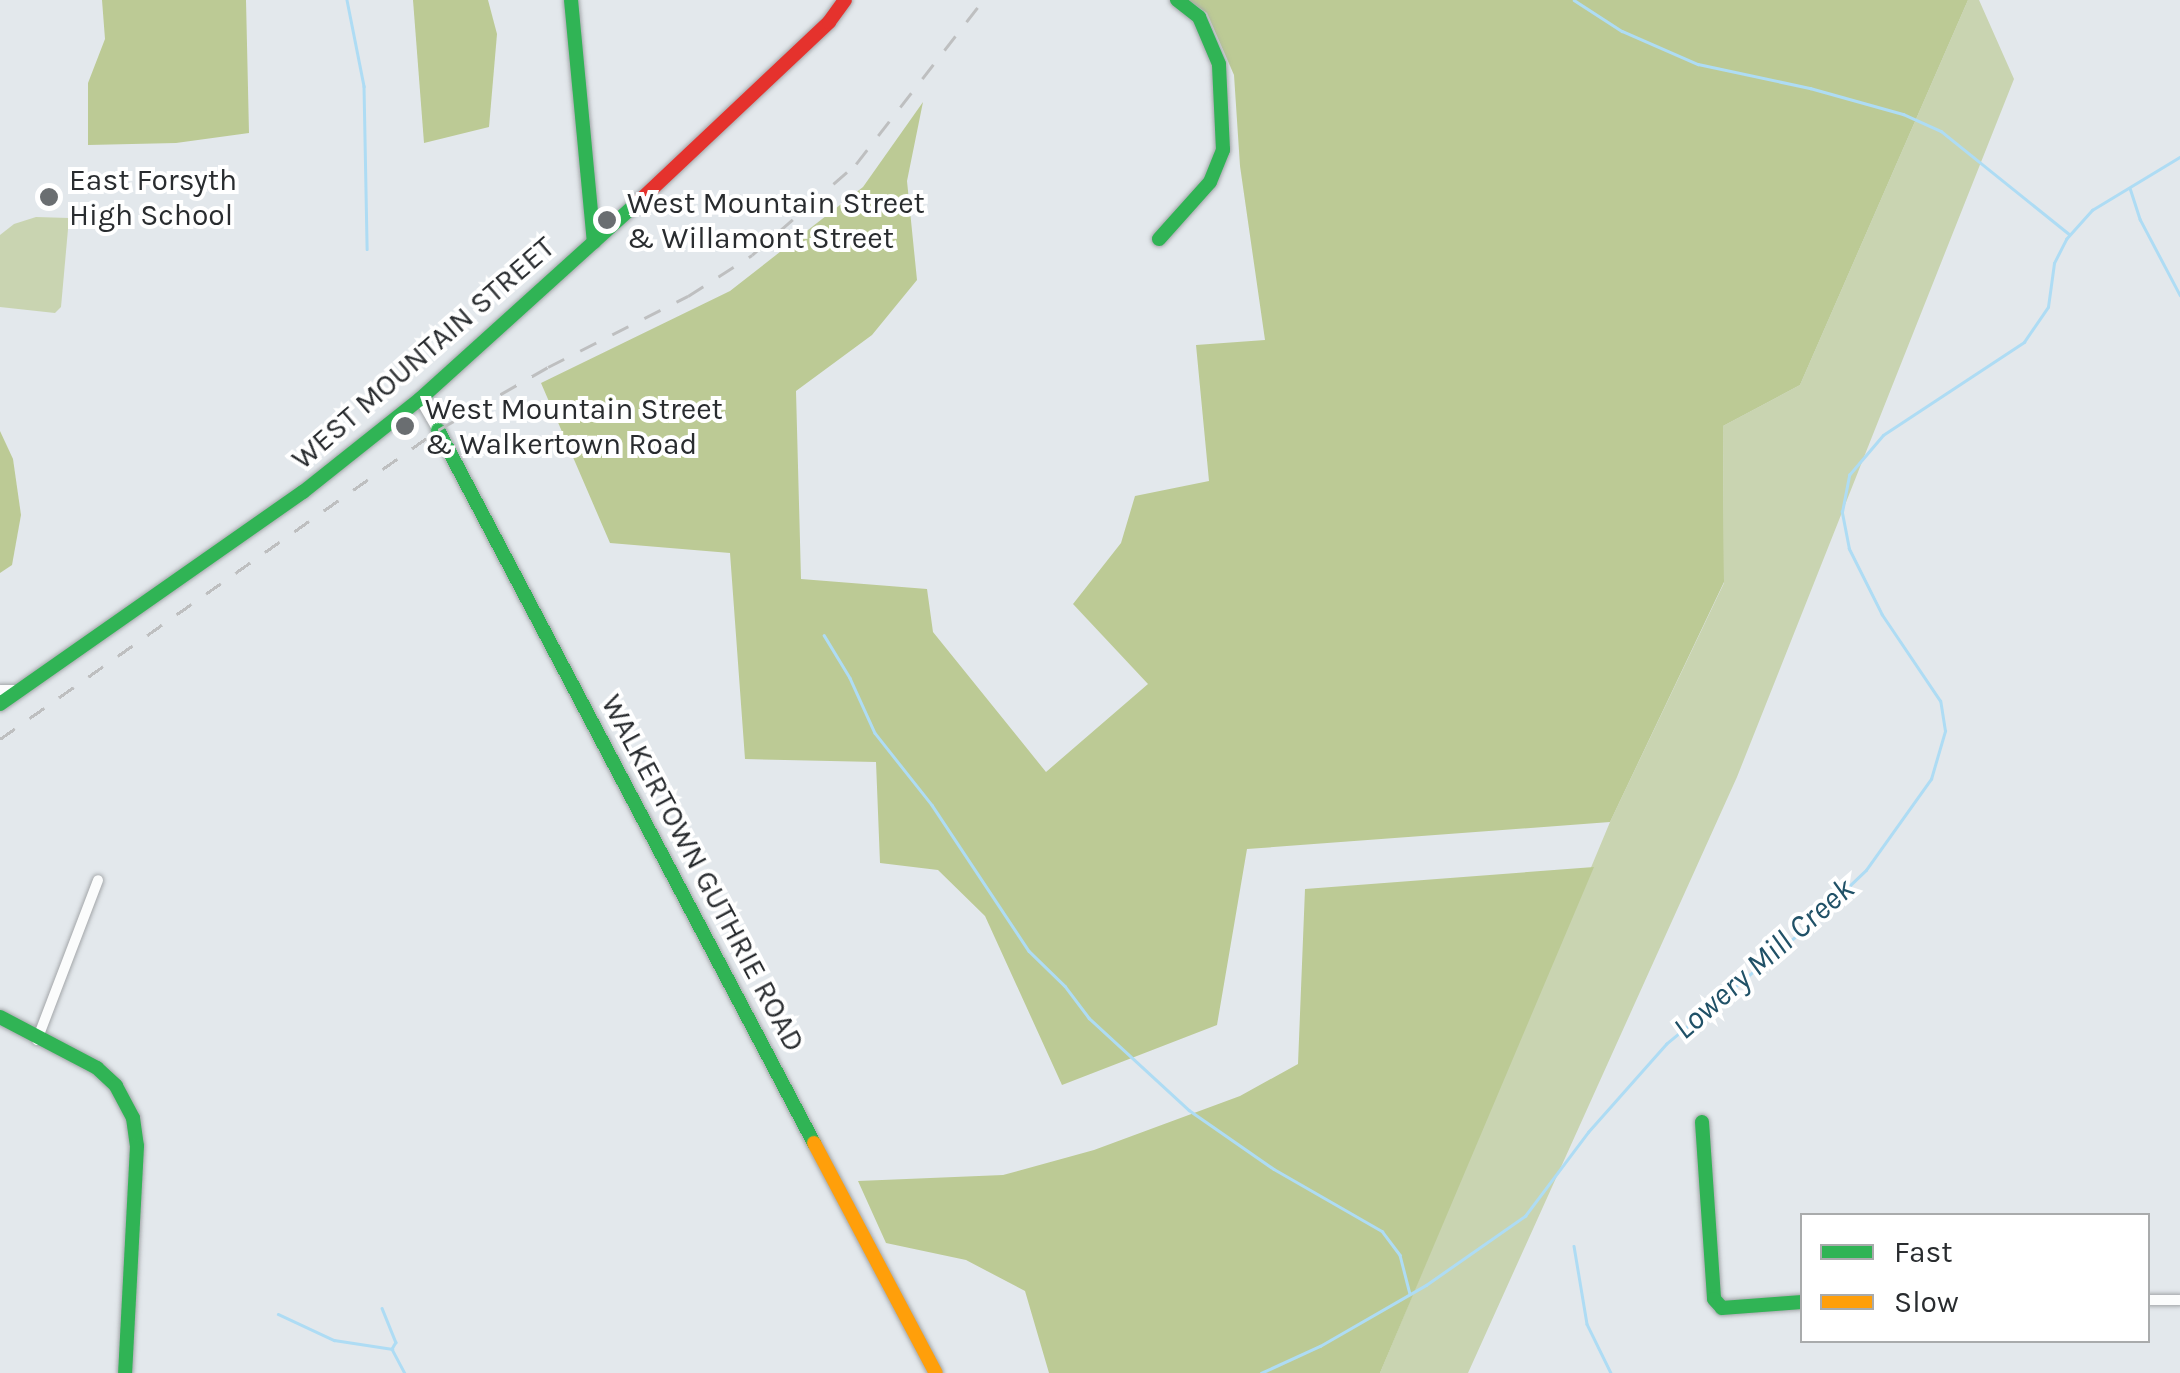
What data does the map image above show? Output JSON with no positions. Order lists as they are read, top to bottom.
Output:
{
  "streets": {
    "street": ["WEST MOUNTAIN STREET", "WALKERTOWN GUTHRIE ROAD"]
  },
  "crossings": [
    ["WEST MOUNTAIN STREET", "WALKERTOWN GUTHRIE ROAD"]
  ],
  "water": ["Lowery Mill Creek"],
  "places": ["East Forsyth High School", "West Mountain Street & Willamont Street", "West Mountain Street & Walkertown Road"],
  "legend": ["Fast", "Slow"]
}
